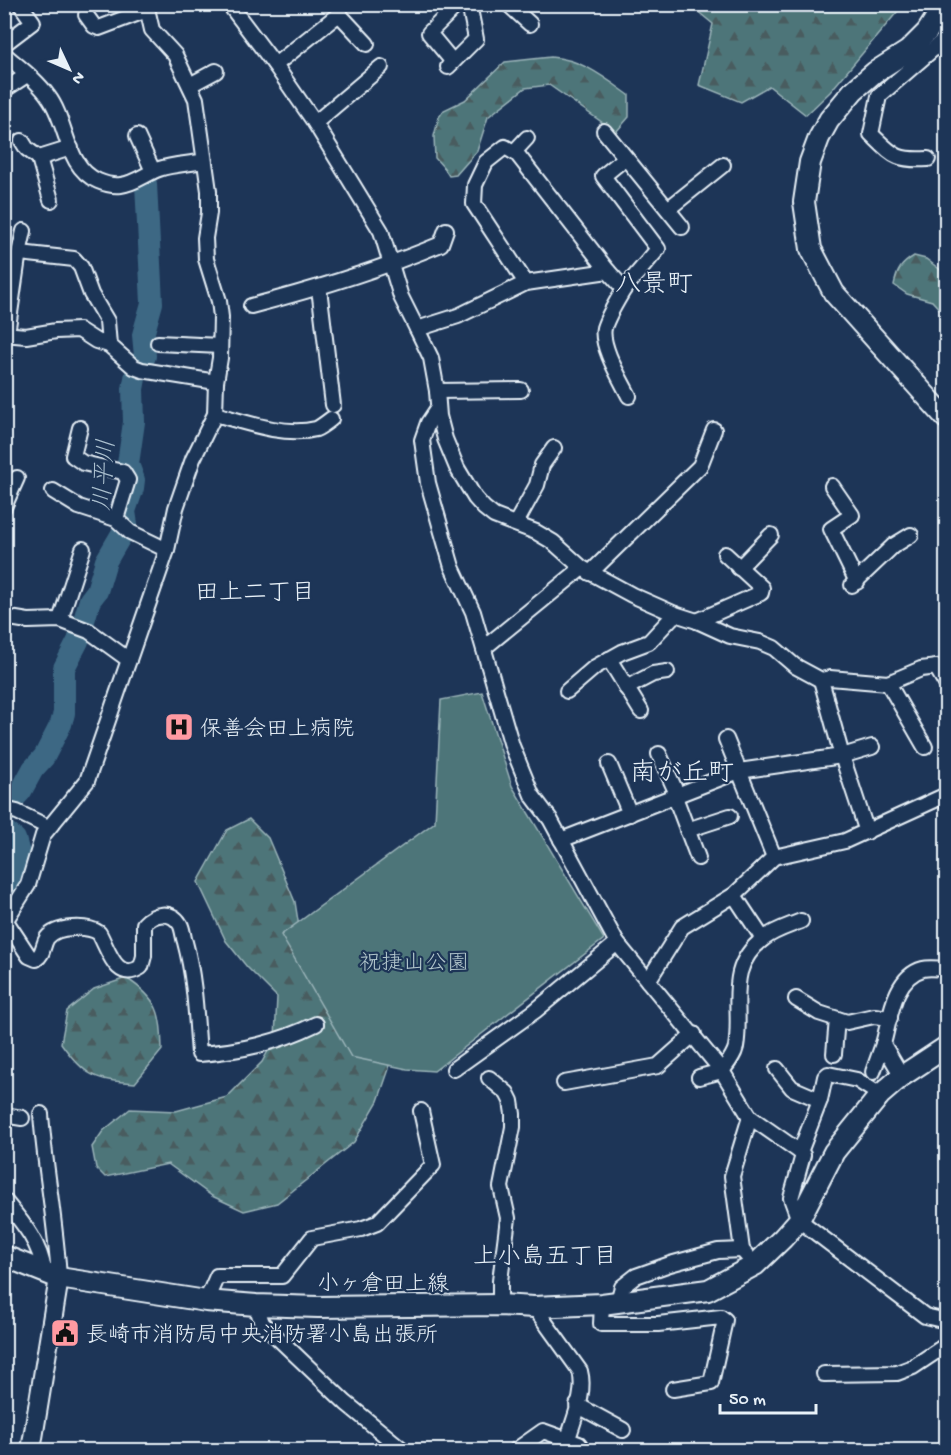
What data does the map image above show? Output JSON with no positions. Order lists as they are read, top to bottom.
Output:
{
  "streets": {
    "main road": ["小ヶ倉田上線"]
  },
  "districts": [
    "八景町",
    "田上二丁目",
    "南が丘町",
    "上小島五丁目"
  ],
  "water": ["川平川"],
  "parks": ["祝捷山公園"],
  "places": {
    "hospital": ["保善会田上病院"],
    "public building": ["長崎市消防局中央消防署小島出張所"]
  },
  "scale_bar": "50 m",
  "north": "bottom right"
}
